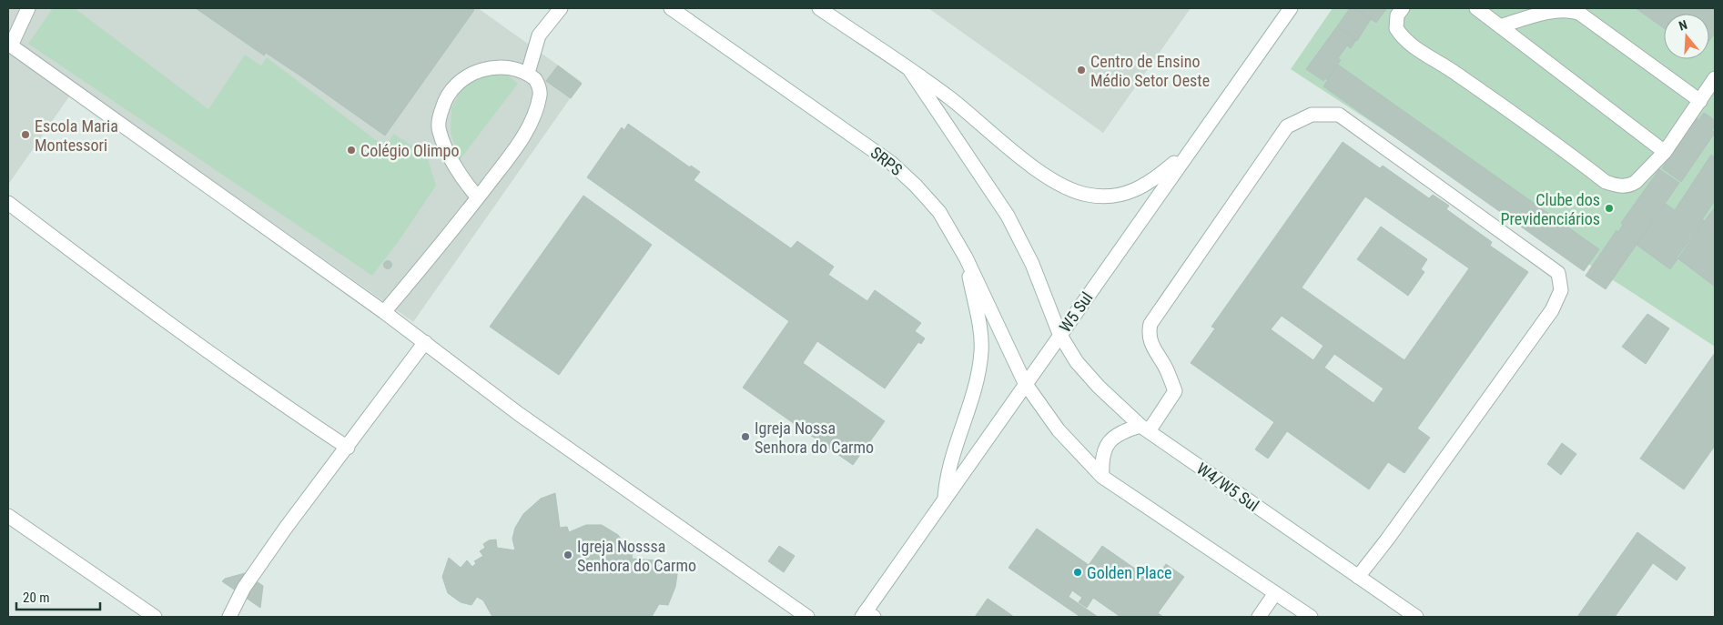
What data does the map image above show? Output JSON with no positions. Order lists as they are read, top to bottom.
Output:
{
  "streets": {
    "main road": ["SRPS", "W5 Sul", "W4/W5 Sul"]
  },
  "crossings": [
    ["SRPS", "W5 Sul"],
    ["W5 Sul", "W4/W5 Sul"]
  ],
  "places": [
    "Centro de Ensino Médio Setor Oeste",
    "Escola Maria Montessori",
    "Colégio Olimpo",
    "Clube dos Previdenciários",
    "Igreja Nossa Senhora do Carmo",
    "Igreja Nosssa Senhora do Carmo",
    "Golden Place"
  ],
  "scale_bar": "20 m",
  "north": "top"
}
